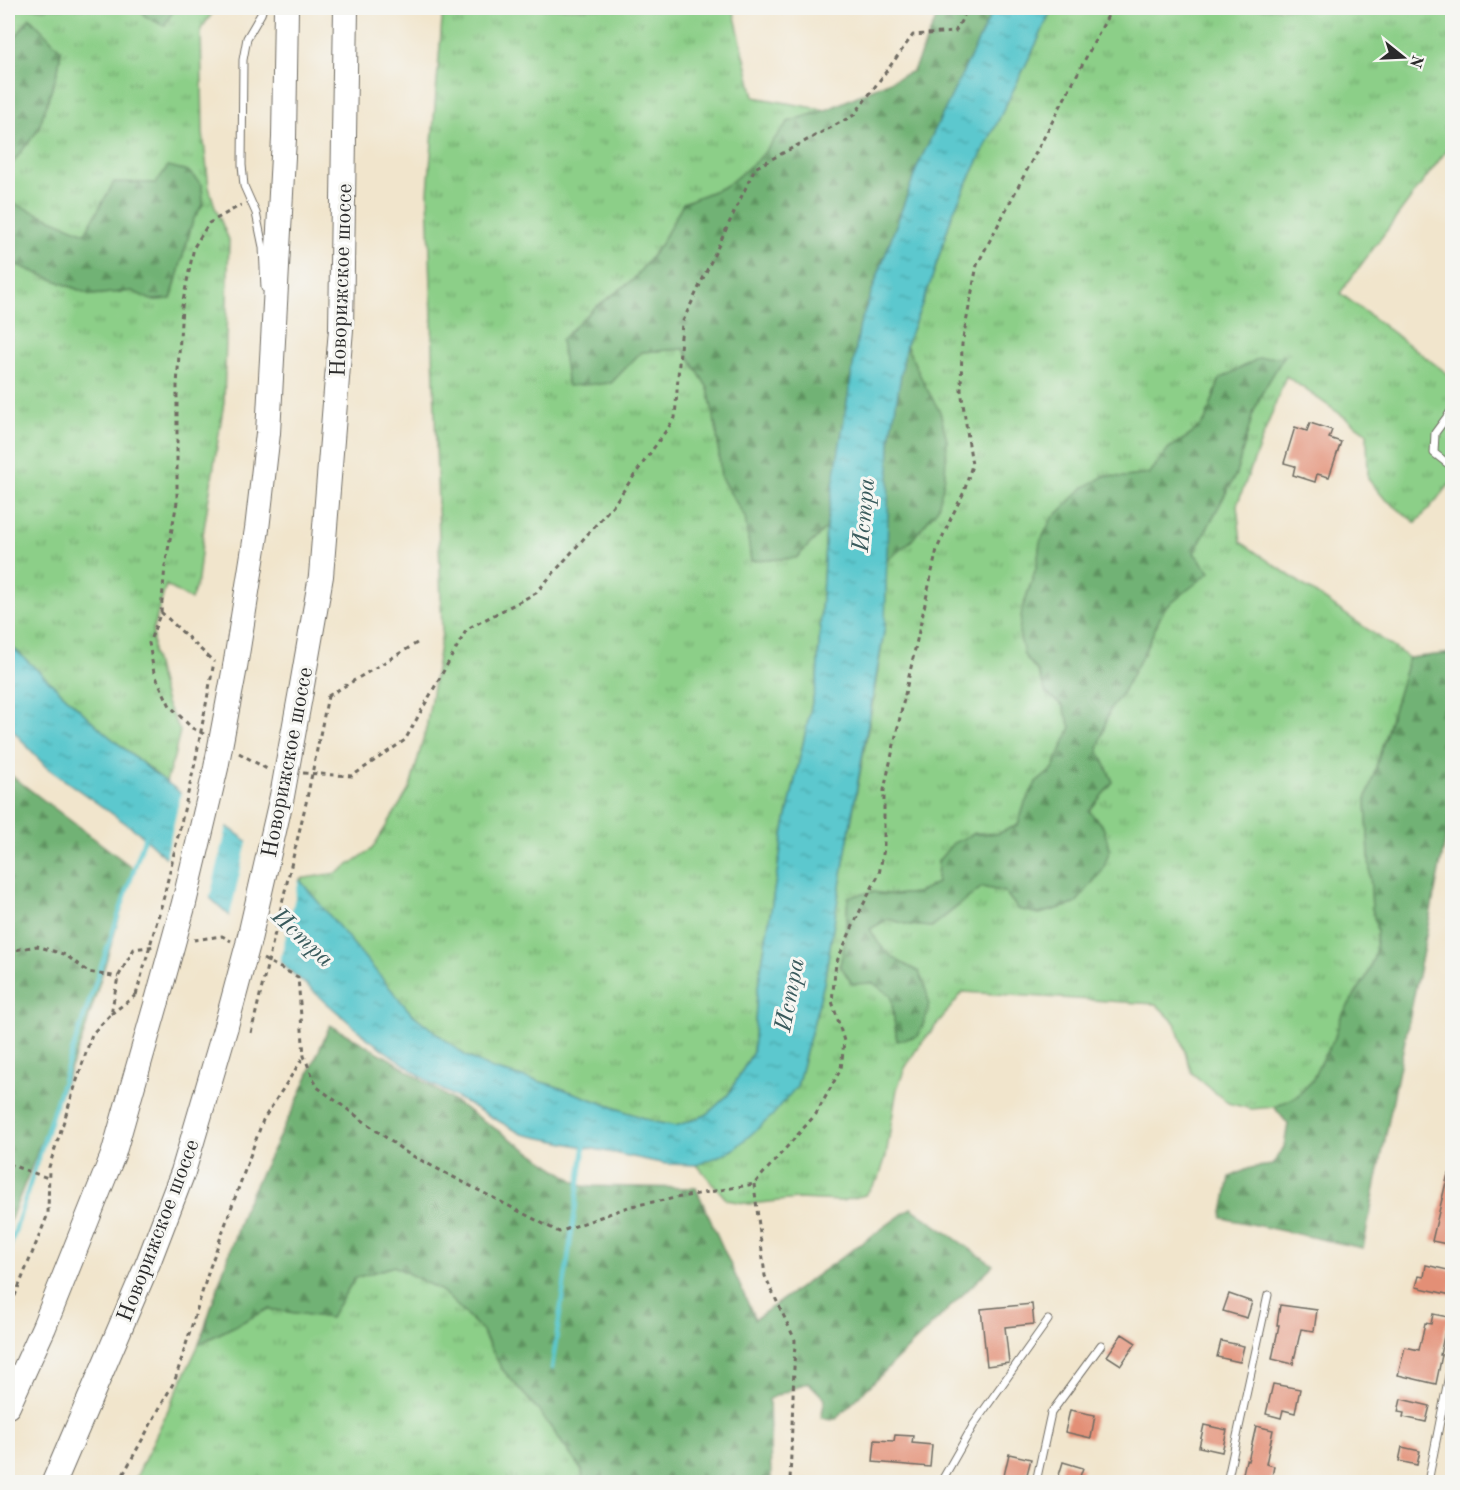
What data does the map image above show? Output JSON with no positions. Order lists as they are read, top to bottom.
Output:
{
  "streets": {
    "highway": ["Новорижское шоссе"]
  },
  "water": ["Истра"],
  "north": "right"
}
